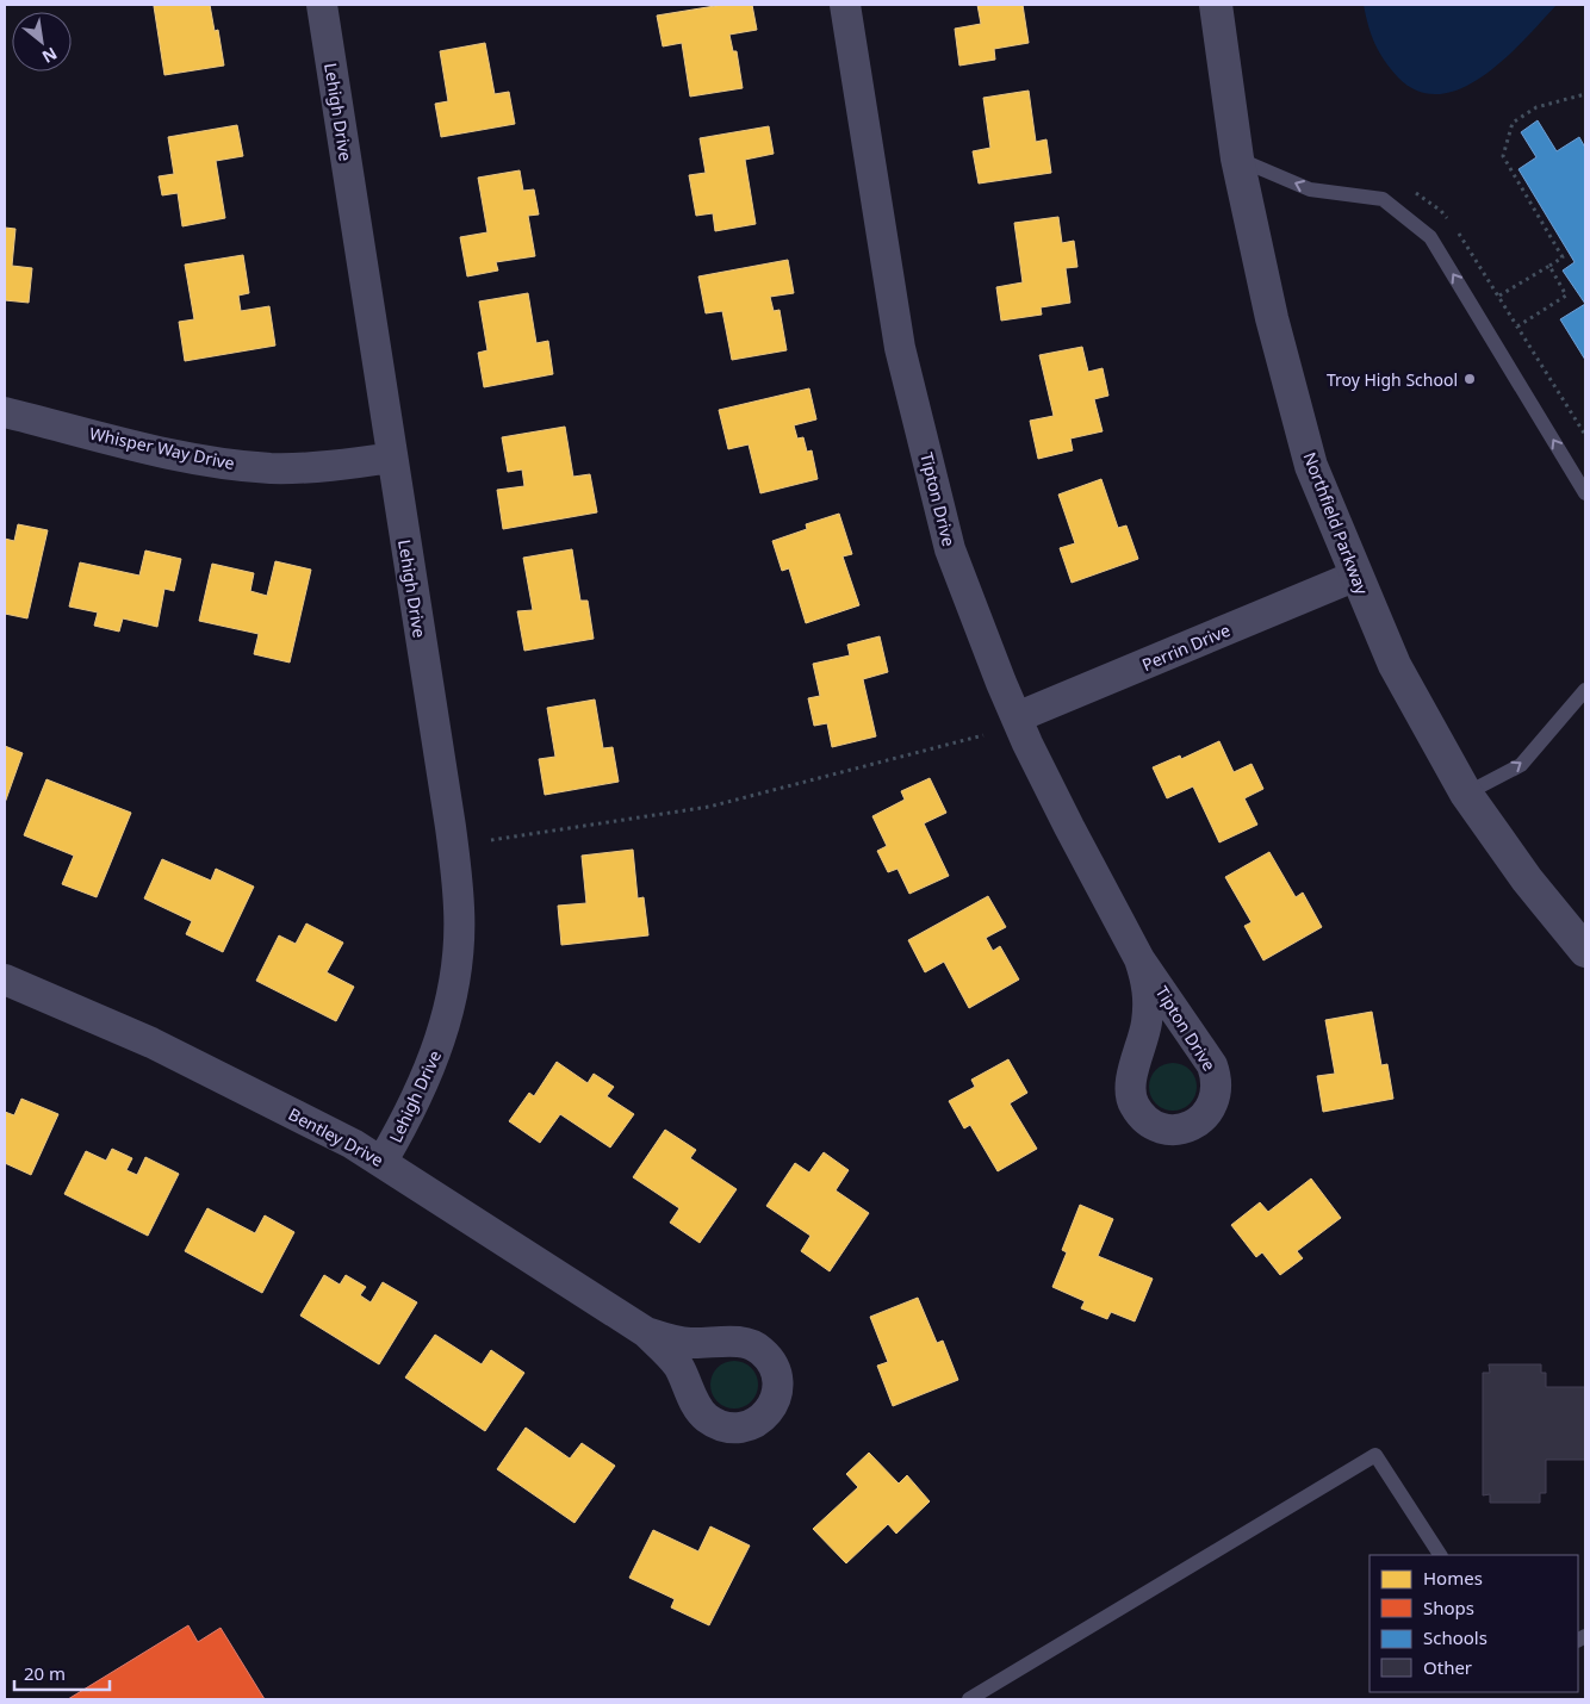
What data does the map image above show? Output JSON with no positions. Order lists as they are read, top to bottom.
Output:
{
  "streets": {
    "street": [
      "Lehigh Drive",
      "Whisper Way Drive",
      "Tipton Drive",
      "Northfield Parkway",
      "Perrin Drive",
      "Bentley Drive"
    ]
  },
  "crossings": [
    ["Lehigh Drive", "Whisper Way Drive"],
    ["Lehigh Drive", "Bentley Drive"],
    ["Tipton Drive", "Perrin Drive"],
    ["Northfield Parkway", "Perrin Drive"]
  ],
  "places": ["Troy High School"],
  "legend": [
    "Homes",
    "Shops",
    "Schools",
    "Other"
  ],
  "scale_bar": "20 m",
  "north": "bottom right"
}
